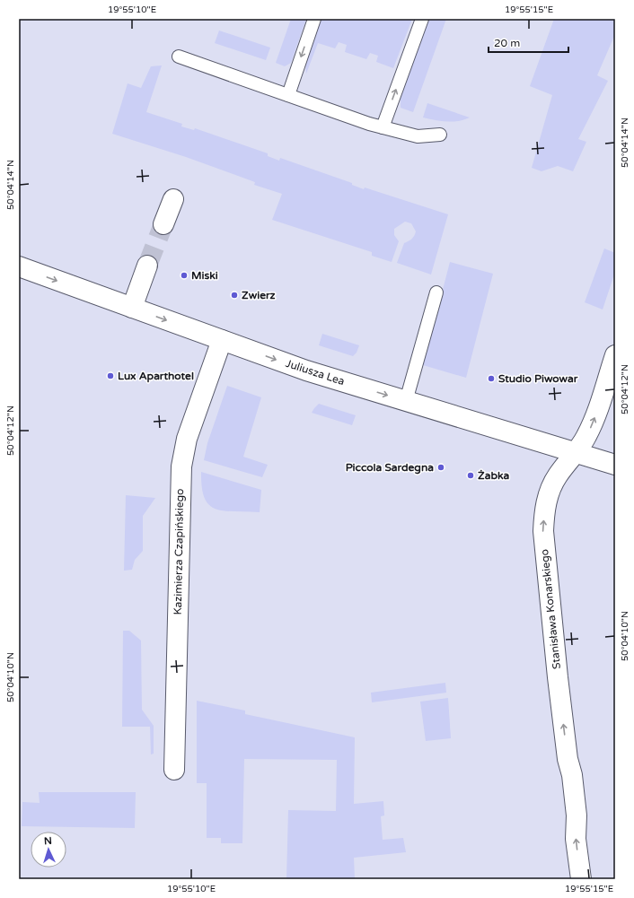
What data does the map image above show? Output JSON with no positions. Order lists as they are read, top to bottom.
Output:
{
  "streets": {
    "street": ["Juliusza Lea", "Kazimierza Czapińskiego", "Stanisława Konarskiego"]
  },
  "crossings": [
    ["Juliusza Lea", "Kazimierza Czapińskiego"],
    ["Juliusza Lea", "Stanisława Konarskiego"]
  ],
  "one_way": ["Juliusza Lea", "Stanisława Konarskiego"],
  "places": [
    "Miski",
    "Zwierz",
    "Lux Aparthotel",
    "Studio Piwowar",
    "Piccola Sardegna",
    "Żabka"
  ],
  "scale_bar": "20 m",
  "north": "top",
  "coordinates": [
    "19°55'10\"E",
    "19°55'15\"E",
    "50°04'14\"N",
    "50°04'12\"N",
    "50°04'10\"N"
  ]
}
